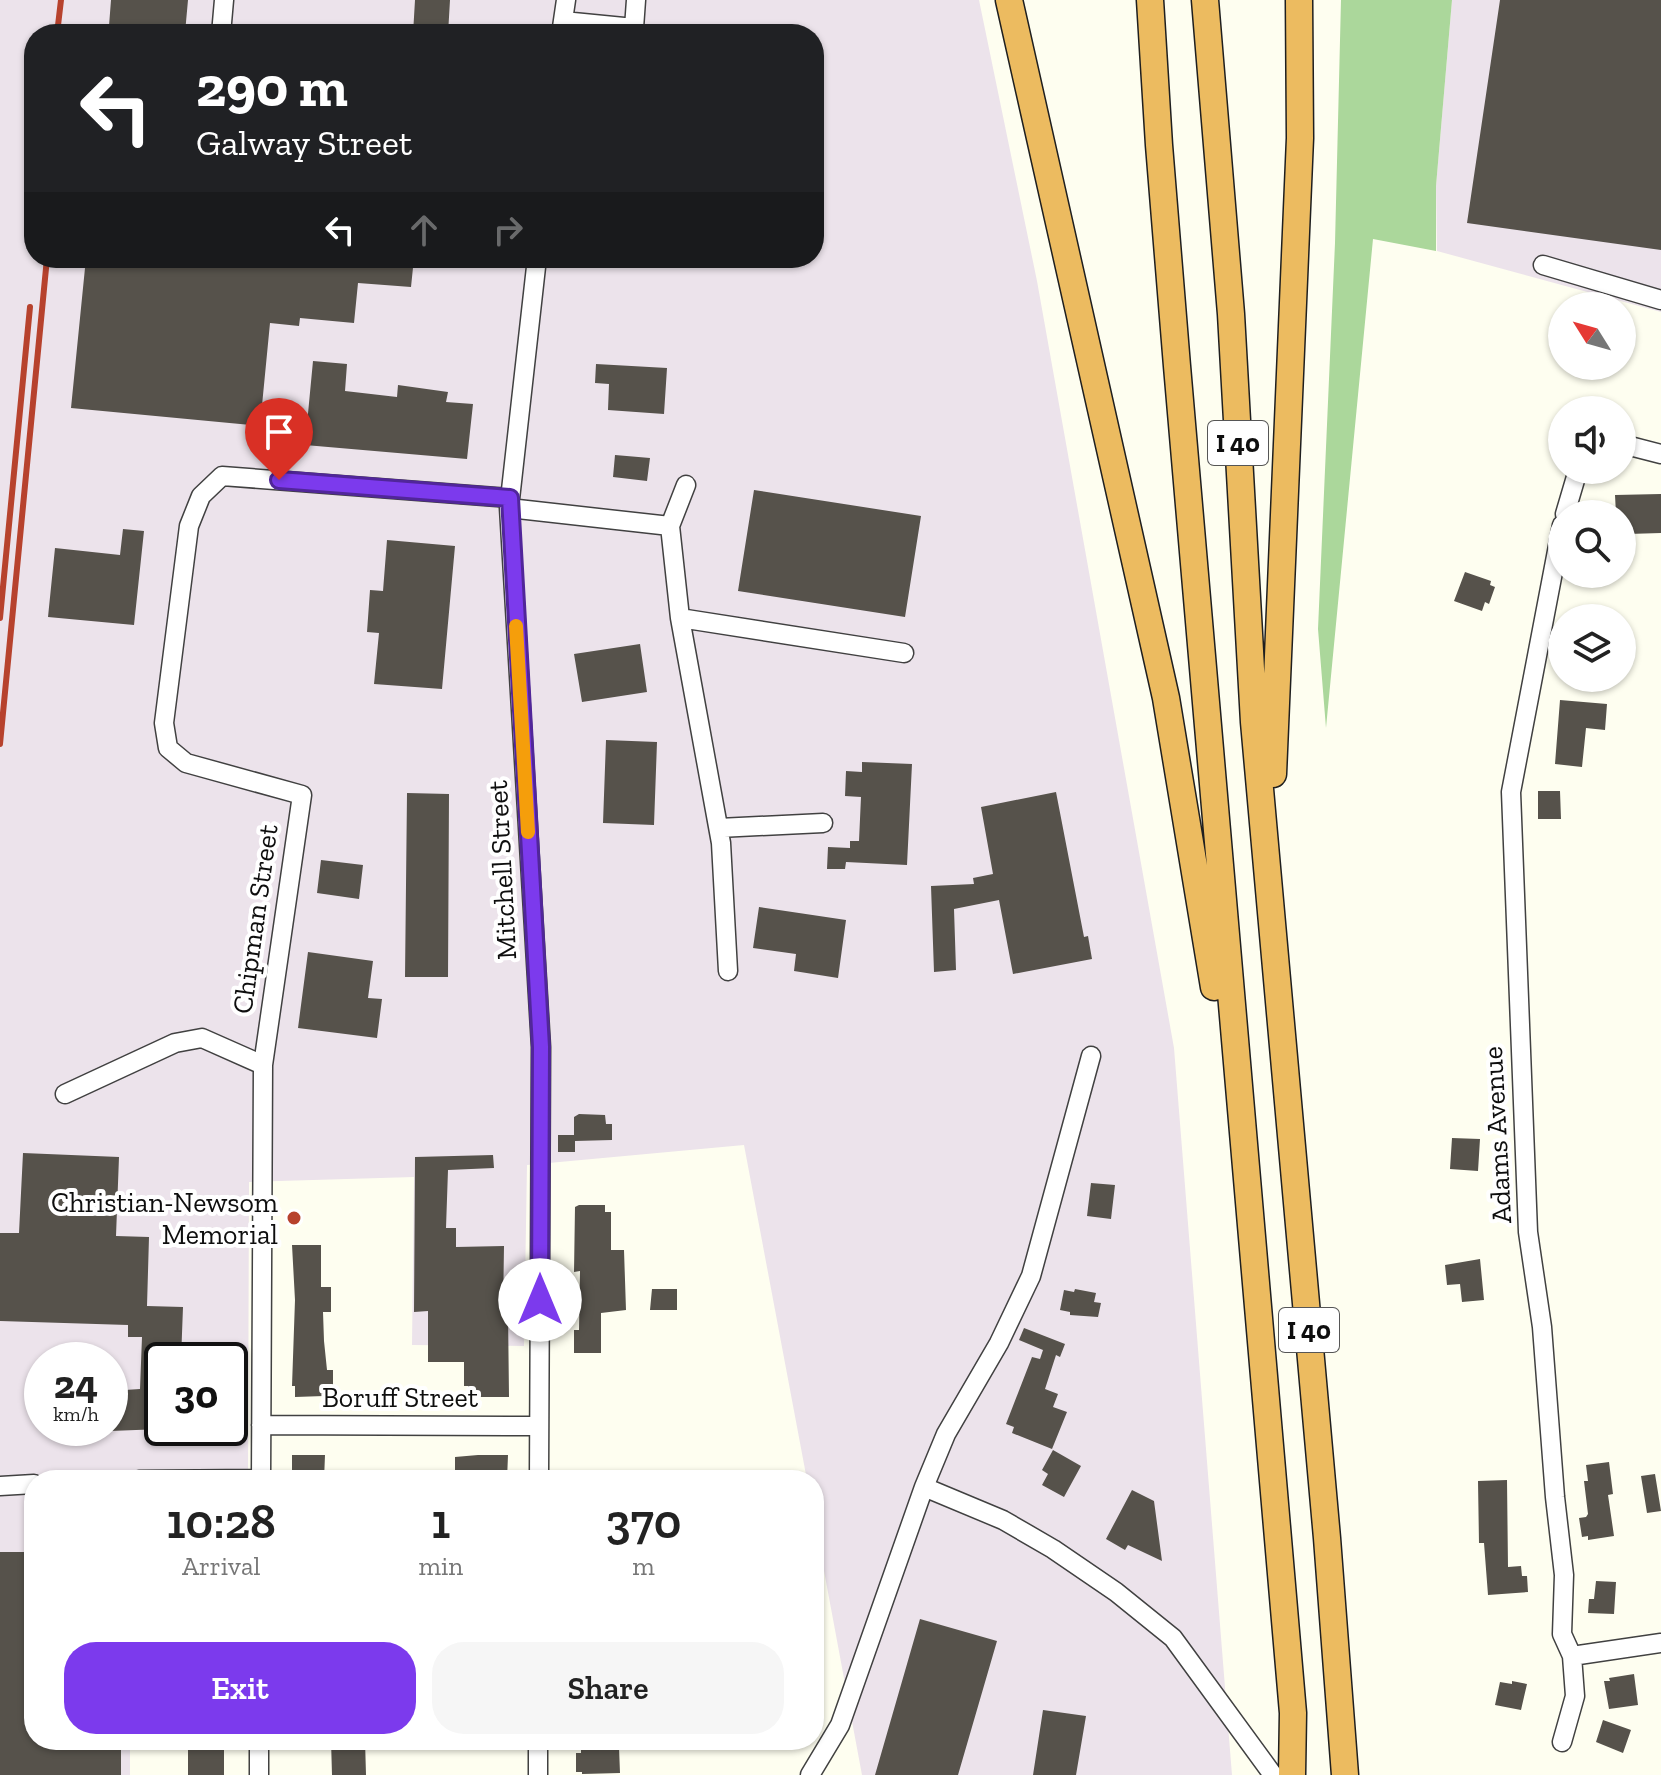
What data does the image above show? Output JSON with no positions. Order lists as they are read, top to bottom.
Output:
{
  "streets": {
    "highway": ["I 40"],
    "street": [
      "Mitchell Street",
      "Chipman Street",
      "Adams Avenue",
      "Boruff Street"
    ]
  },
  "crossings": [
    ["Mitchell Street", "Chipman Street"],
    ["Mitchell Street", "Boruff Street"],
    ["Chipman Street", "Boruff Street"]
  ],
  "places": ["Christian-Newsom Memorial"],
  "north": "top left",
  "page": {
    "turn": ["290 m", "Galway Street"],
    "speed": "24 km/h",
    "limit": "30",
    "eta": [
      "10:28",
      "Arrival",
      "1",
      "min",
      "370",
      "m"
    ],
    "buttons": ["Exit", "Share"]
  }
}
